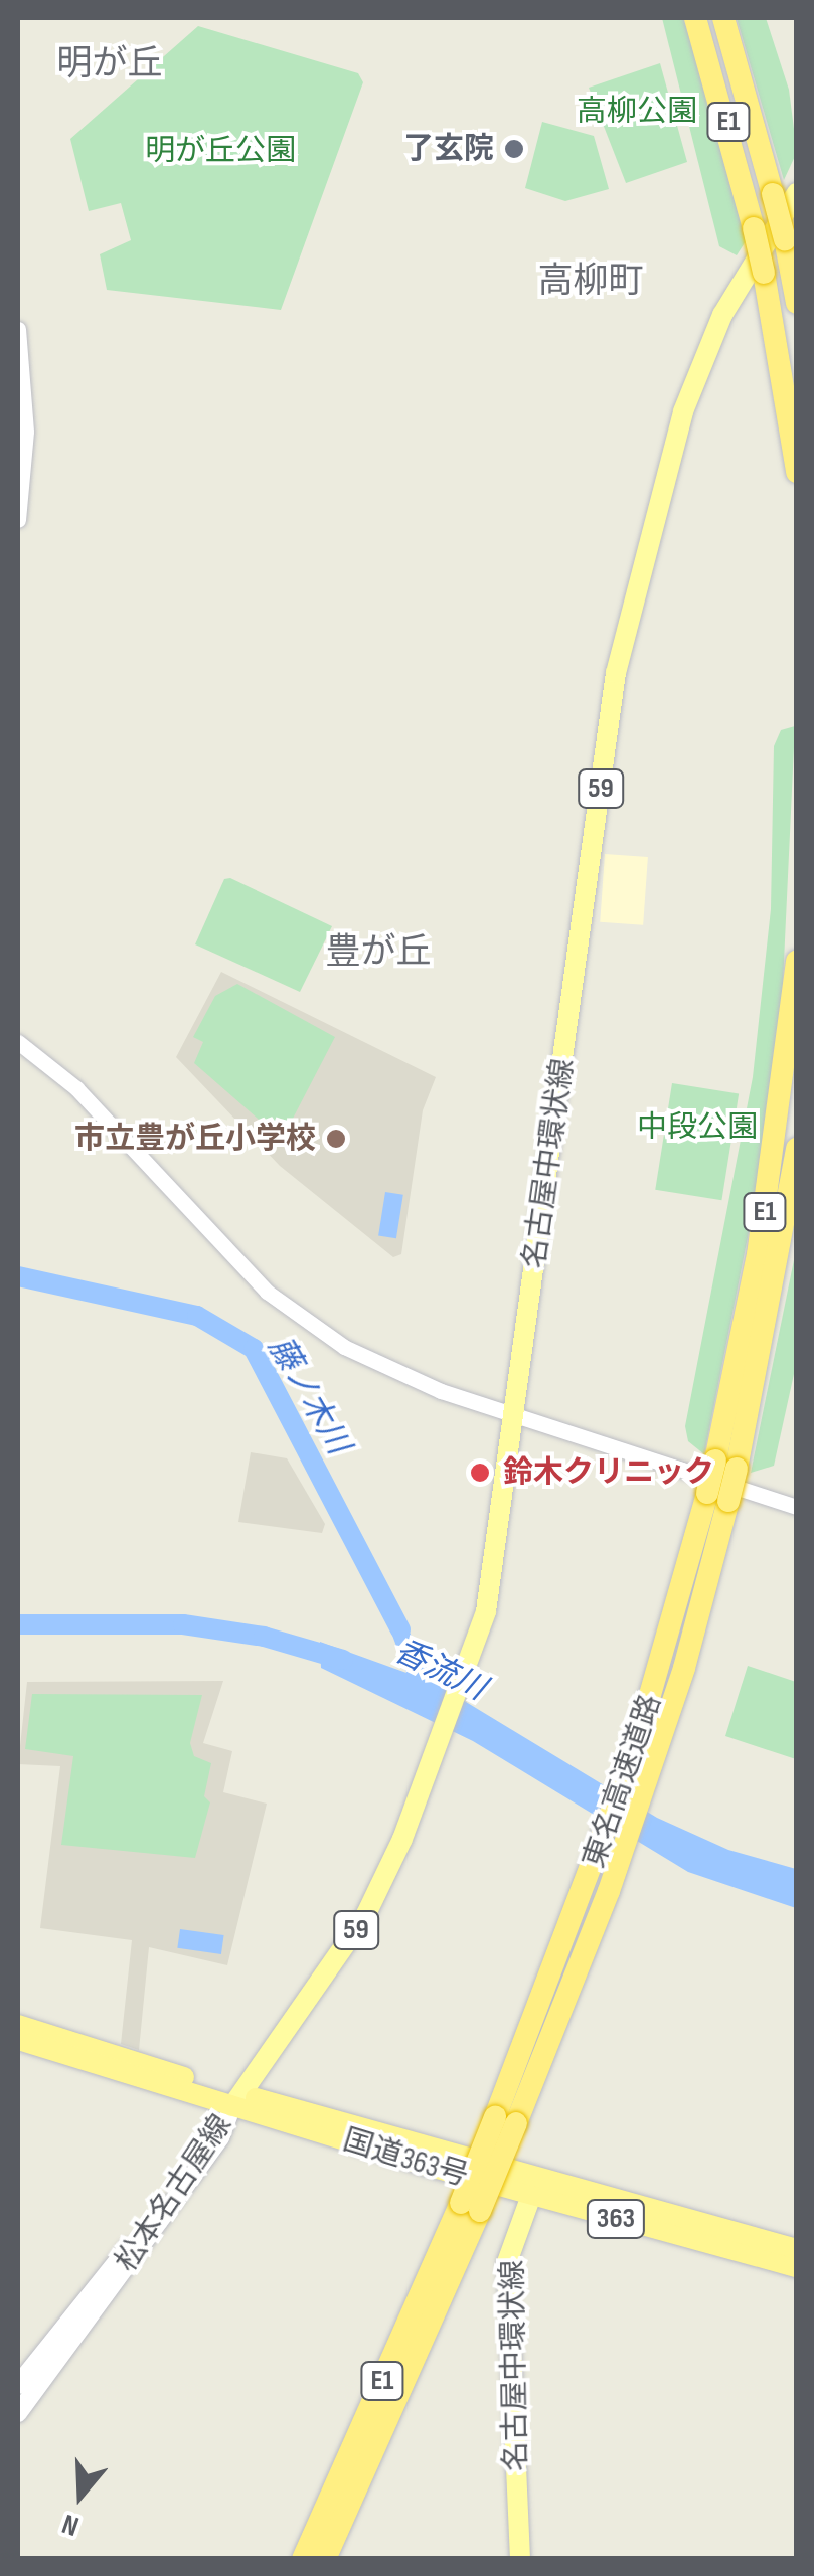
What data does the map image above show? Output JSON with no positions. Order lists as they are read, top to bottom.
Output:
{
  "streets": {
    "highway": [
      "E1",
      "東名高速道路",
      "国道363号",
      "363"
    ],
    "main road": ["59", "名古屋中環状線", "松本名古屋線"]
  },
  "crossings": [
    ["E1", "名古屋中環状線"],
    ["名古屋中環状線", "国道363号"],
    ["名古屋中環状線", "松本名古屋線"],
    ["国道363号", "松本名古屋線"]
  ],
  "districts": ["明が丘", "高柳町", "豊が丘"],
  "water": ["藤ノ木川", "香流川"],
  "parks": ["高柳公園", "明が丘公園", "中段公園"],
  "places": ["了玄院", "市立豊が丘小学校", "鈴木クリニック"],
  "north": "bottom"
}
